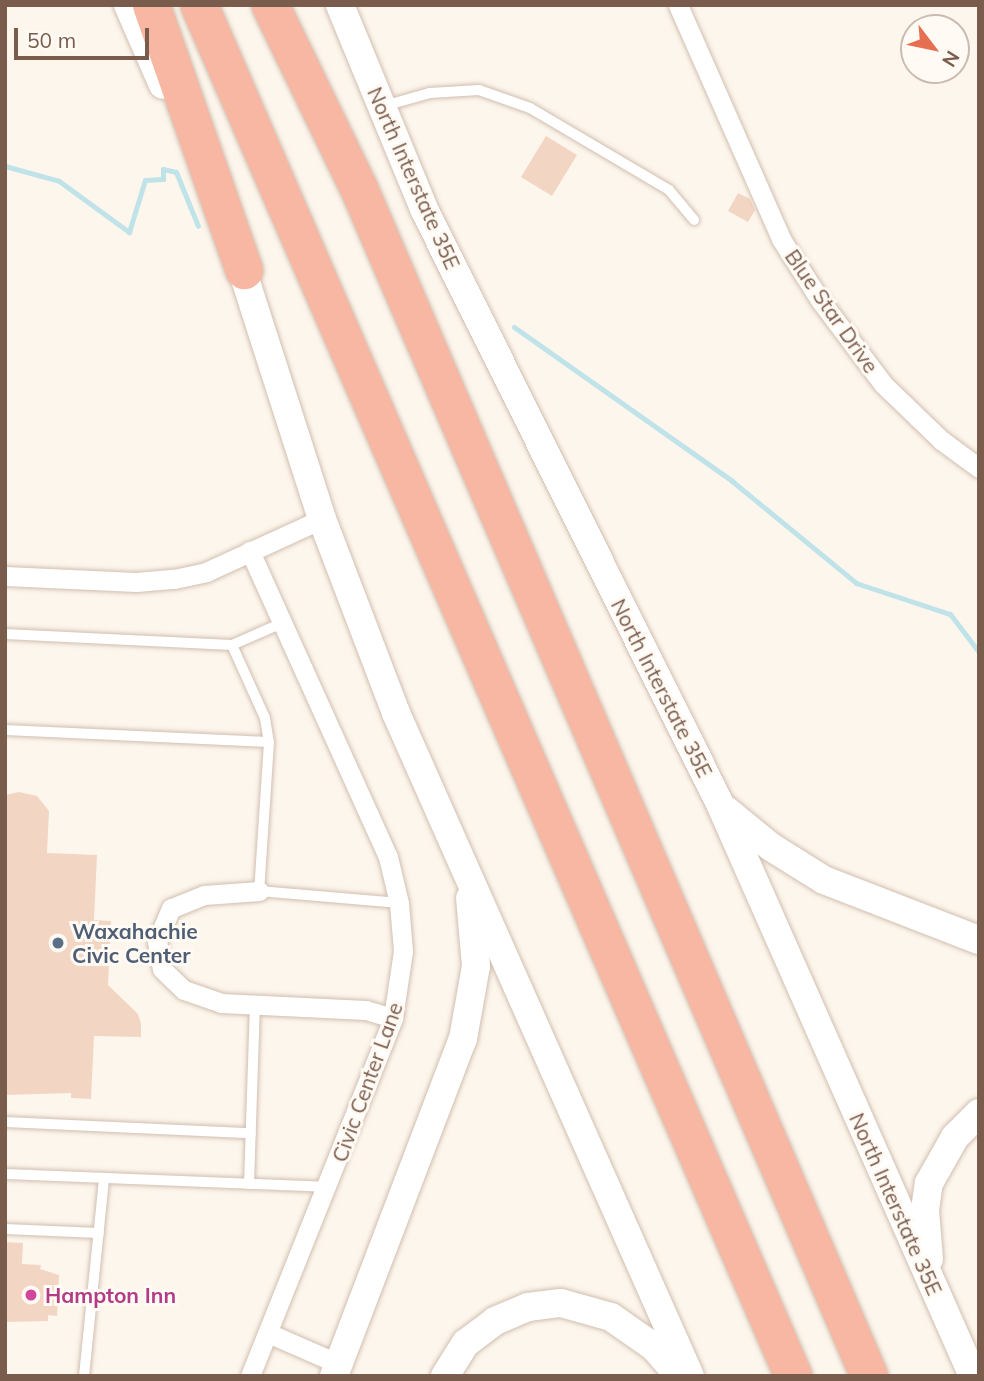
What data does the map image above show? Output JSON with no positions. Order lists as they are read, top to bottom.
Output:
{
  "streets": {
    "main road": ["North Interstate 35E"],
    "street": ["Blue Star Drive", "Civic Center Lane"]
  },
  "places": ["Waxahachie Civic Center", "Hampton Inn"],
  "scale_bar": "50 m",
  "north": "bottom right"
}
